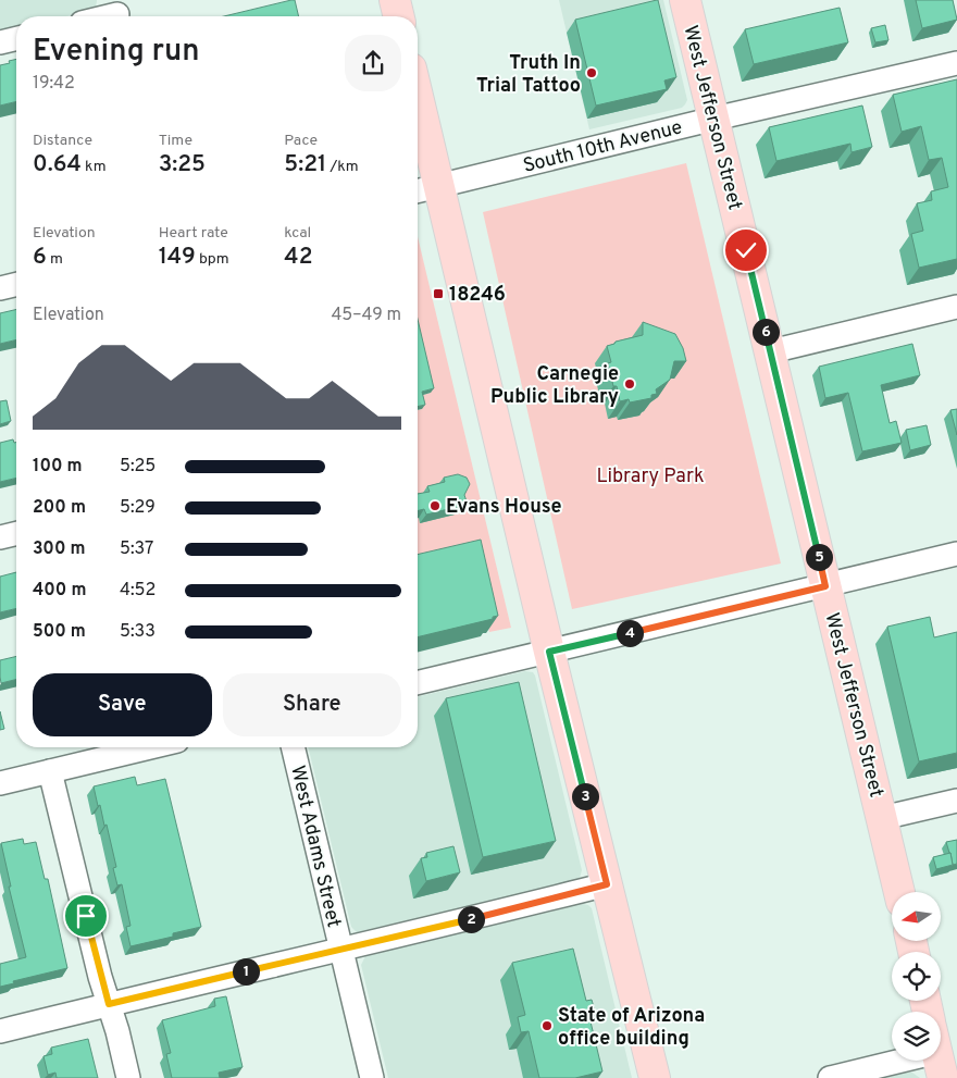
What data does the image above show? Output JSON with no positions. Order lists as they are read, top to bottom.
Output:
{
  "streets": {
    "main road": ["West Jefferson Street"],
    "street": ["South 10th Avenue", "West Adams Street"]
  },
  "crossings": [
    ["West Jefferson Street", "South 10th Avenue"]
  ],
  "parks": ["Library Park"],
  "places": {
    "other": [
      "Truth In Trial Tattoo",
      "Carnegie Public Library",
      "Evans House",
      "State of Arizona office building"
    ],
    "transit": ["18246"]
  },
  "north": "left",
  "page": {
    "heading": ["Evening run", "19:42"],
    "stats": [
      ["Distance", "0.64 km"],
      ["Time", "3:25"],
      ["Pace", "5:21 /km"],
      ["Elevation", "6 m"],
      ["Heart rate", "149 bpm"],
      ["kcal", "42"]
    ],
    "chart": ["Elevation", "45–49 m"],
    "pins": [
      "6",
      "5",
      "4",
      "3",
      "2",
      "1"
    ],
    "list": [
      {
        "name": "100 m",
        "note": "5:25"
      },
      {
        "name": "200 m",
        "note": "5:29"
      },
      {
        "name": "300 m",
        "note": "5:37"
      },
      {
        "name": "400 m",
        "note": "4:52"
      },
      {
        "name": "500 m",
        "note": "5:33"
      }
    ],
    "buttons": ["Save", "Share"]
  }
}
